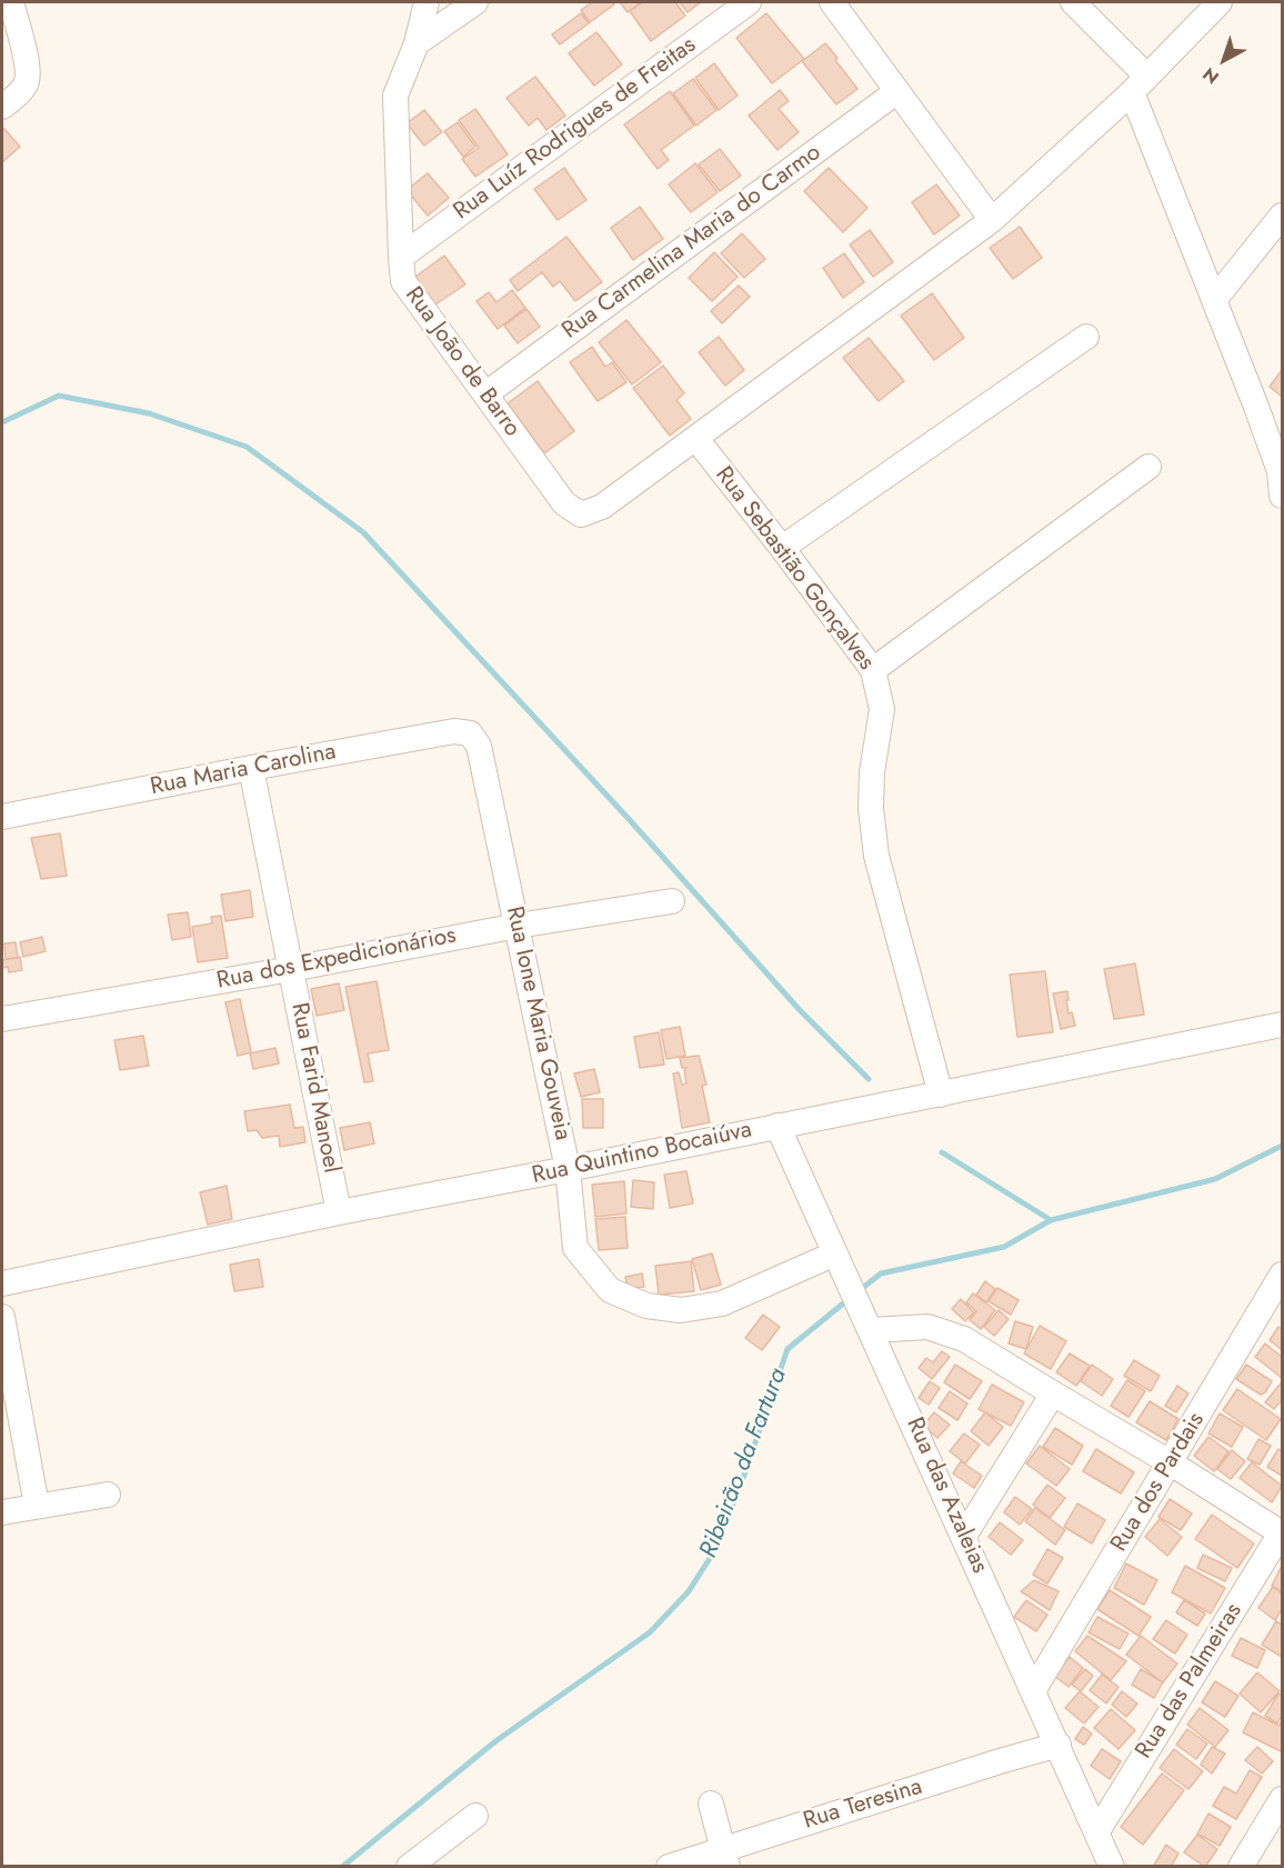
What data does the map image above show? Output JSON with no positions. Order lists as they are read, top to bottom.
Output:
{
  "streets": {
    "street": [
      "Rua Luíz Rodrigues de Freitas",
      "Rua Carmelina Maria do Carmo",
      "Rua João de Barro",
      "Rua Sebastião Gonçalves",
      "Rua Maria Carolina",
      "Rua dos Expedicionários",
      "Rua Ione Maria Gouveia",
      "Rua Farid Manoel",
      "Rua Quintino Bocaiúva",
      "Rua dos Pardais",
      "Rua das Azaleias",
      "Rua das Palmeiras",
      "Rua Teresina"
    ]
  },
  "crossings": [
    ["Rua Luíz Rodrigues de Freitas", "Rua João de Barro"],
    ["Rua Carmelina Maria do Carmo", "Rua João de Barro"],
    ["Rua João de Barro", "Rua Sebastião Gonçalves"],
    ["Rua Sebastião Gonçalves", "Rua Quintino Bocaiúva"],
    ["Rua Maria Carolina", "Rua Ione Maria Gouveia"],
    ["Rua Maria Carolina", "Rua Farid Manoel"],
    ["Rua dos Expedicionários", "Rua Ione Maria Gouveia"],
    ["Rua dos Expedicionários", "Rua Farid Manoel"],
    ["Rua Ione Maria Gouveia", "Rua Quintino Bocaiúva"],
    ["Rua Ione Maria Gouveia", "Rua das Azaleias"],
    ["Rua Farid Manoel", "Rua Quintino Bocaiúva"],
    ["Rua Quintino Bocaiúva", "Rua das Azaleias"],
    ["Rua dos Pardais", "Rua das Azaleias"],
    ["Rua das Azaleias", "Rua das Palmeiras"],
    ["Rua das Azaleias", "Rua Teresina"]
  ],
  "water": ["Ribeirão da Fartura"],
  "north": "bottom left"
}
